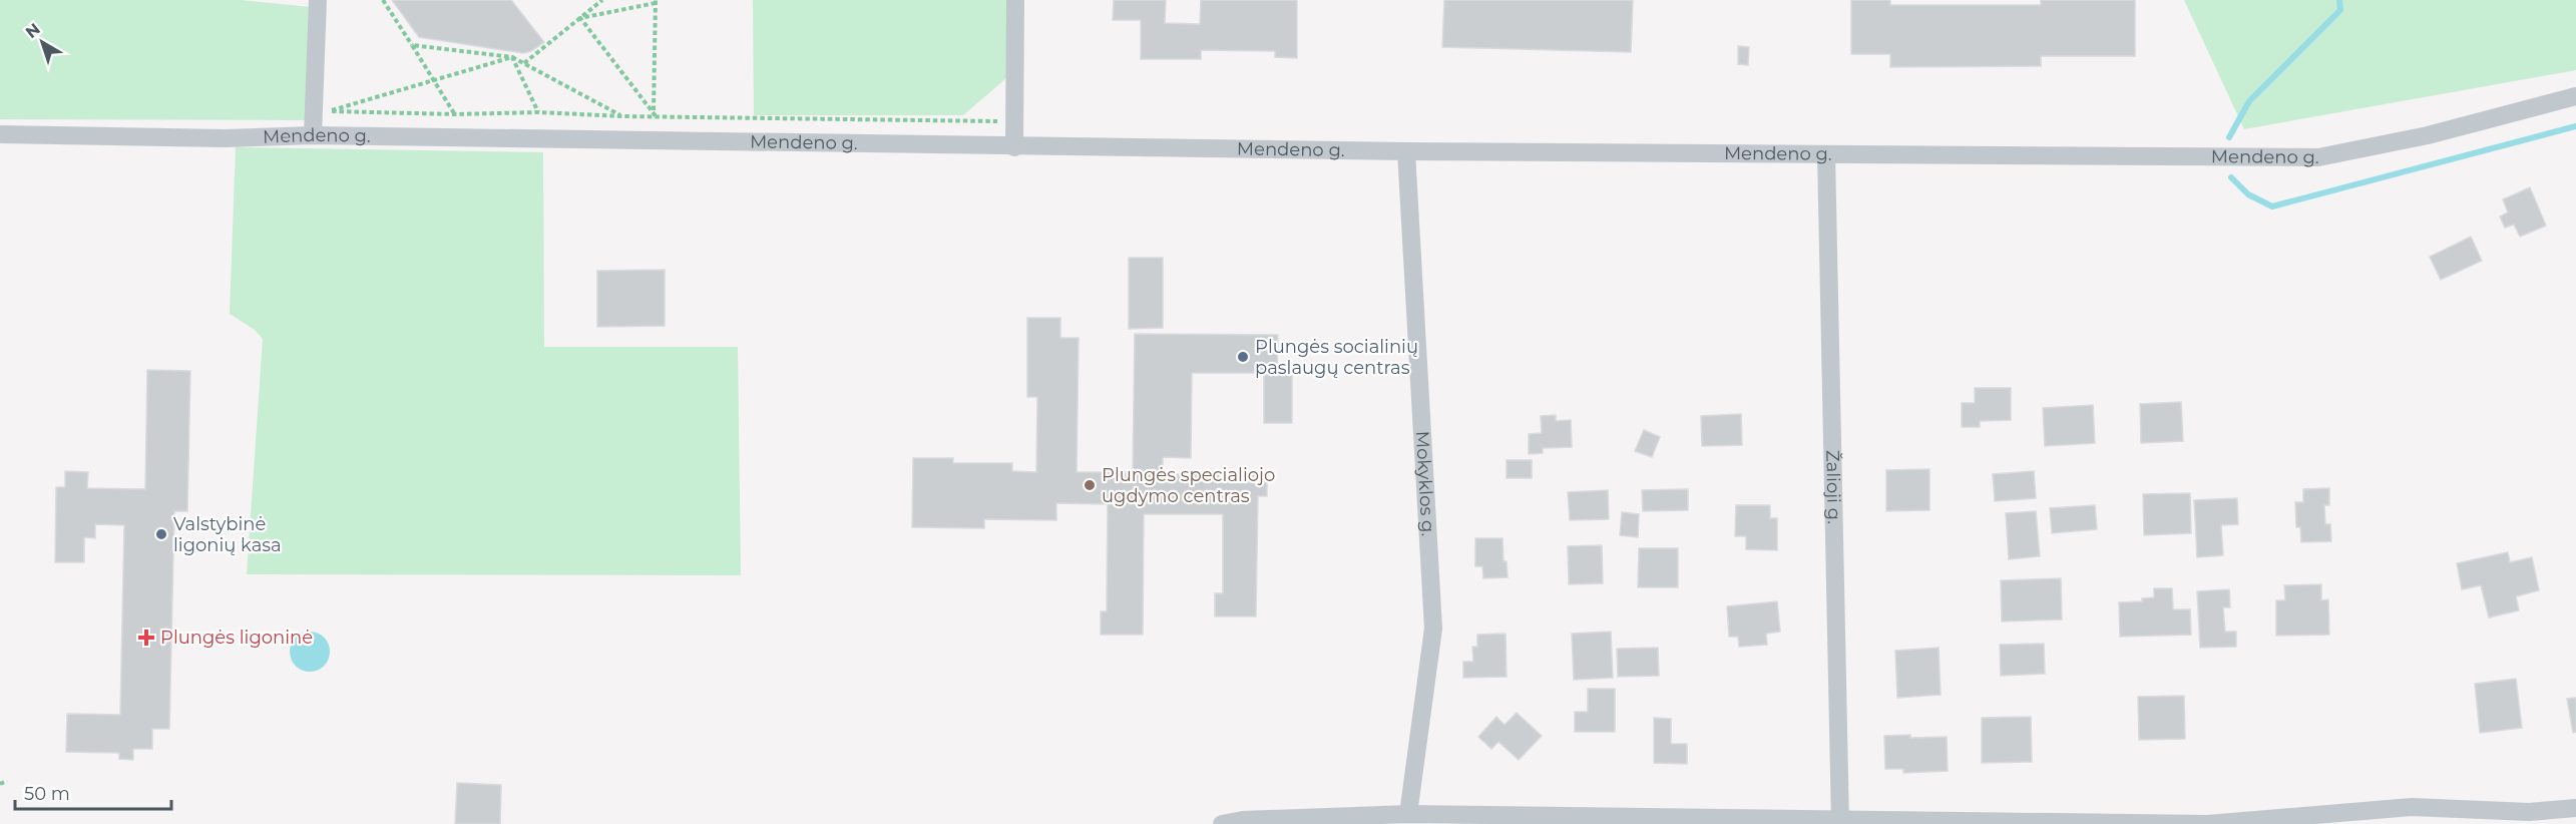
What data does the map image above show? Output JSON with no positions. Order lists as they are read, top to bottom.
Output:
{
  "streets": {
    "street": ["Mendeno g.", "Mokyklos g.", "Žalioji g."]
  },
  "crossings": [
    ["Mendeno g.", "Mokyklos g."],
    ["Mendeno g.", "Žalioji g."]
  ],
  "places": {
    "other": ["Plungės socialinių paslaugų centras", "Plungės specialiojo ugdymo centras", "Valstybinė ligonių kasa"],
    "health": ["Plungės ligoninė"]
  },
  "scale_bar": "50 m",
  "north": "top left"
}
